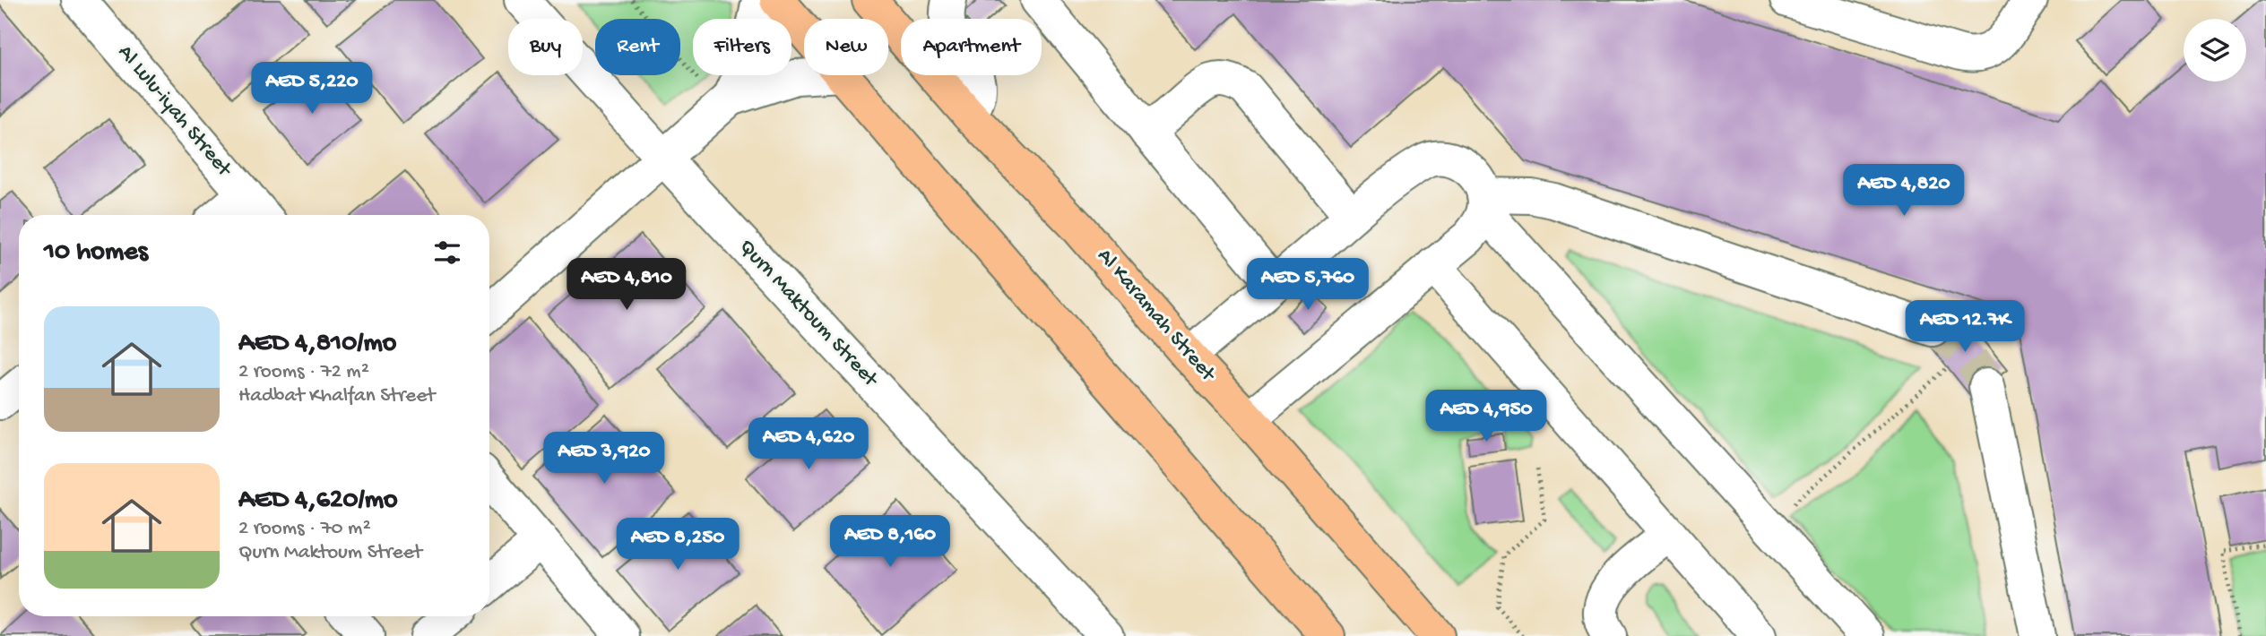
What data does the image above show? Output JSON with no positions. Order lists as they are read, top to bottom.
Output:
{
  "streets": {
    "main road": ["Al Karamah Street"],
    "street": ["Al Lulu-iyah Street", "Qurn Maktoum Street"]
  },
  "page": {
    "chip": [
      "Buy",
      "Rent",
      "Filters",
      "New",
      "Apartment"
    ],
    "price": [
      "AED 5,220",
      "AED 4,820",
      "AED 4,810",
      "AED 5,760",
      "AED 12.7K",
      "AED 4,950",
      "AED 4,620",
      "AED 3,920",
      "AED 8,160",
      "AED 8,250"
    ],
    "heading": "10 homes",
    "list": [
      {
        "name": "AED 4,810/mo",
        "note": "2 rooms · 72 m² · Hadbat Khalfan Street"
      },
      {
        "name": "AED 4,620/mo",
        "note": "2 rooms · 70 m² · Qurn Maktoum Street"
      }
    ]
  }
}
